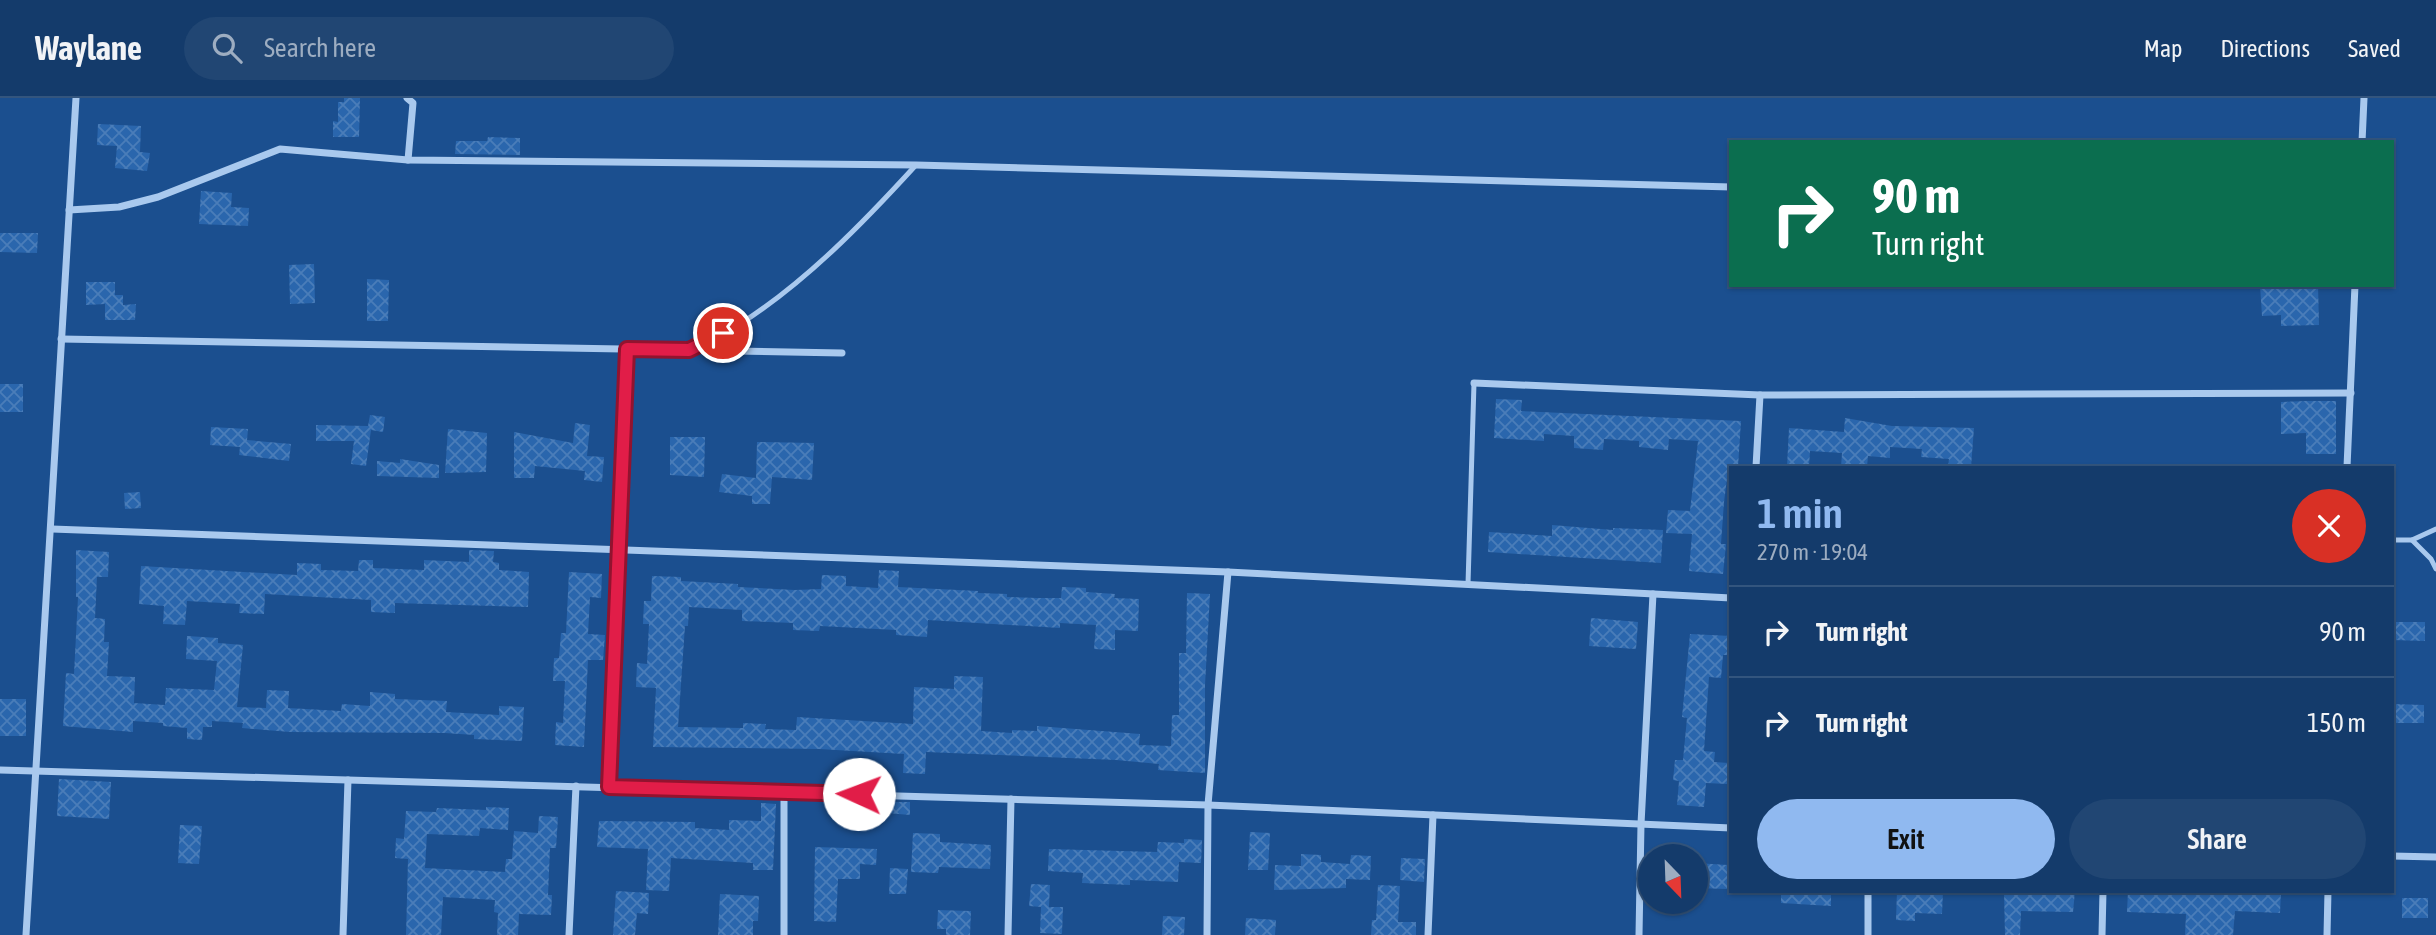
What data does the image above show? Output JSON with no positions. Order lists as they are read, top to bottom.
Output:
{
  "north": "bottom right",
  "page": {
    "header": "Waylane",
    "search": "Search here",
    "nav": ["Map", "Directions", "Saved"],
    "turn": ["90 m", "Turn right"],
    "heading": ["1 min", "270 m · 19:04"],
    "list": [
      {
        "name": "Turn right",
        "value": "90 m"
      },
      {
        "name": "Turn right",
        "value": "150 m"
      }
    ],
    "buttons": ["Exit", "Share"]
  }
}
